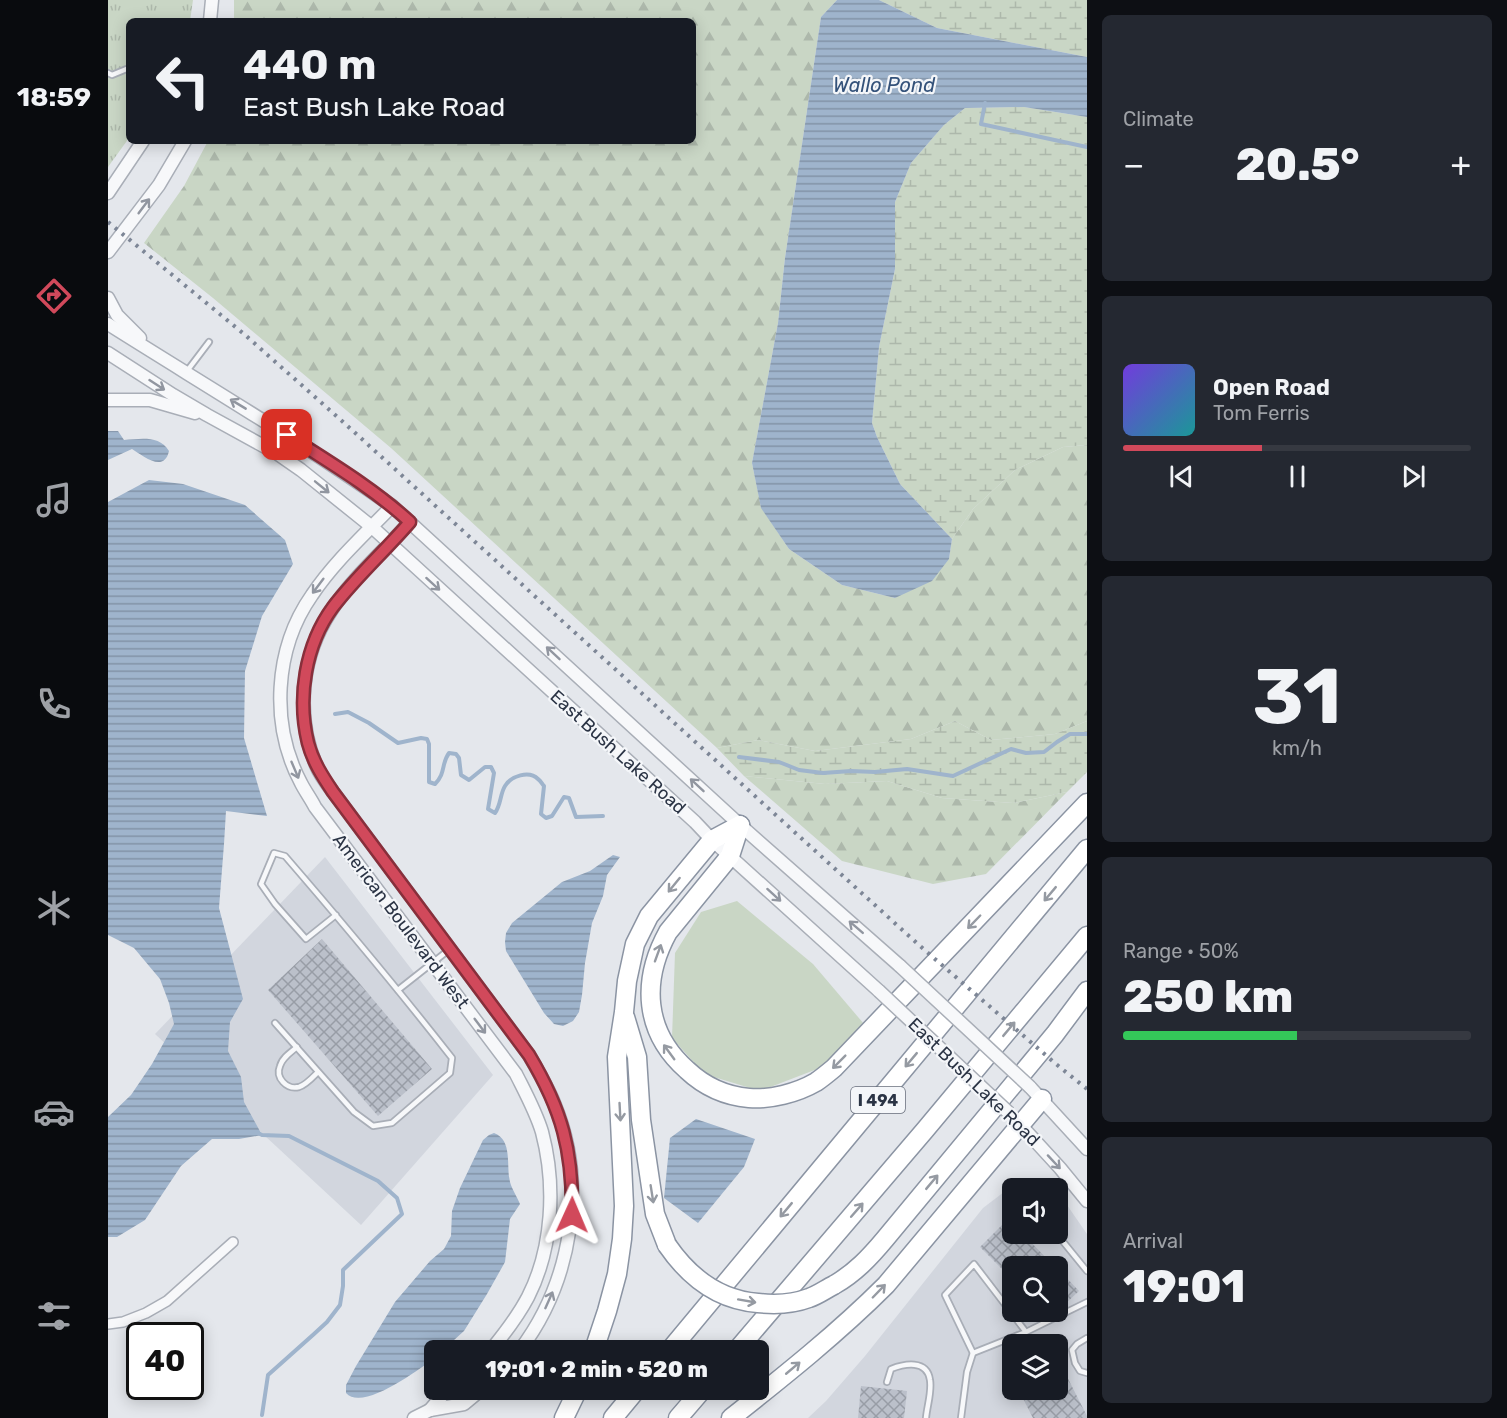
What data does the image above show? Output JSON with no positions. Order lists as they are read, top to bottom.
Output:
{
  "streets": {
    "highway": ["I 494"],
    "street": ["East Bush Lake Road", "American Boulevard West"]
  },
  "crossings": [
    ["East Bush Lake Road", "American Boulevard West"]
  ],
  "water": ["Wallo Pond"],
  "page": {
    "tabs": "18:59",
    "tile": [
      "Climate",
      ["31", "km/h"],
      ["Range · 50%", "250 km"],
      ["Arrival", "19:01"]
    ],
    "turn": ["440 m", "East Bush Lake Road"],
    "heat": ["−", "20.5°", "+"],
    "song": ["Open Road", "Tom Ferris"],
    "limit": "40",
    "trip": "19:01 · 2 min · 520 m"
  }
}
